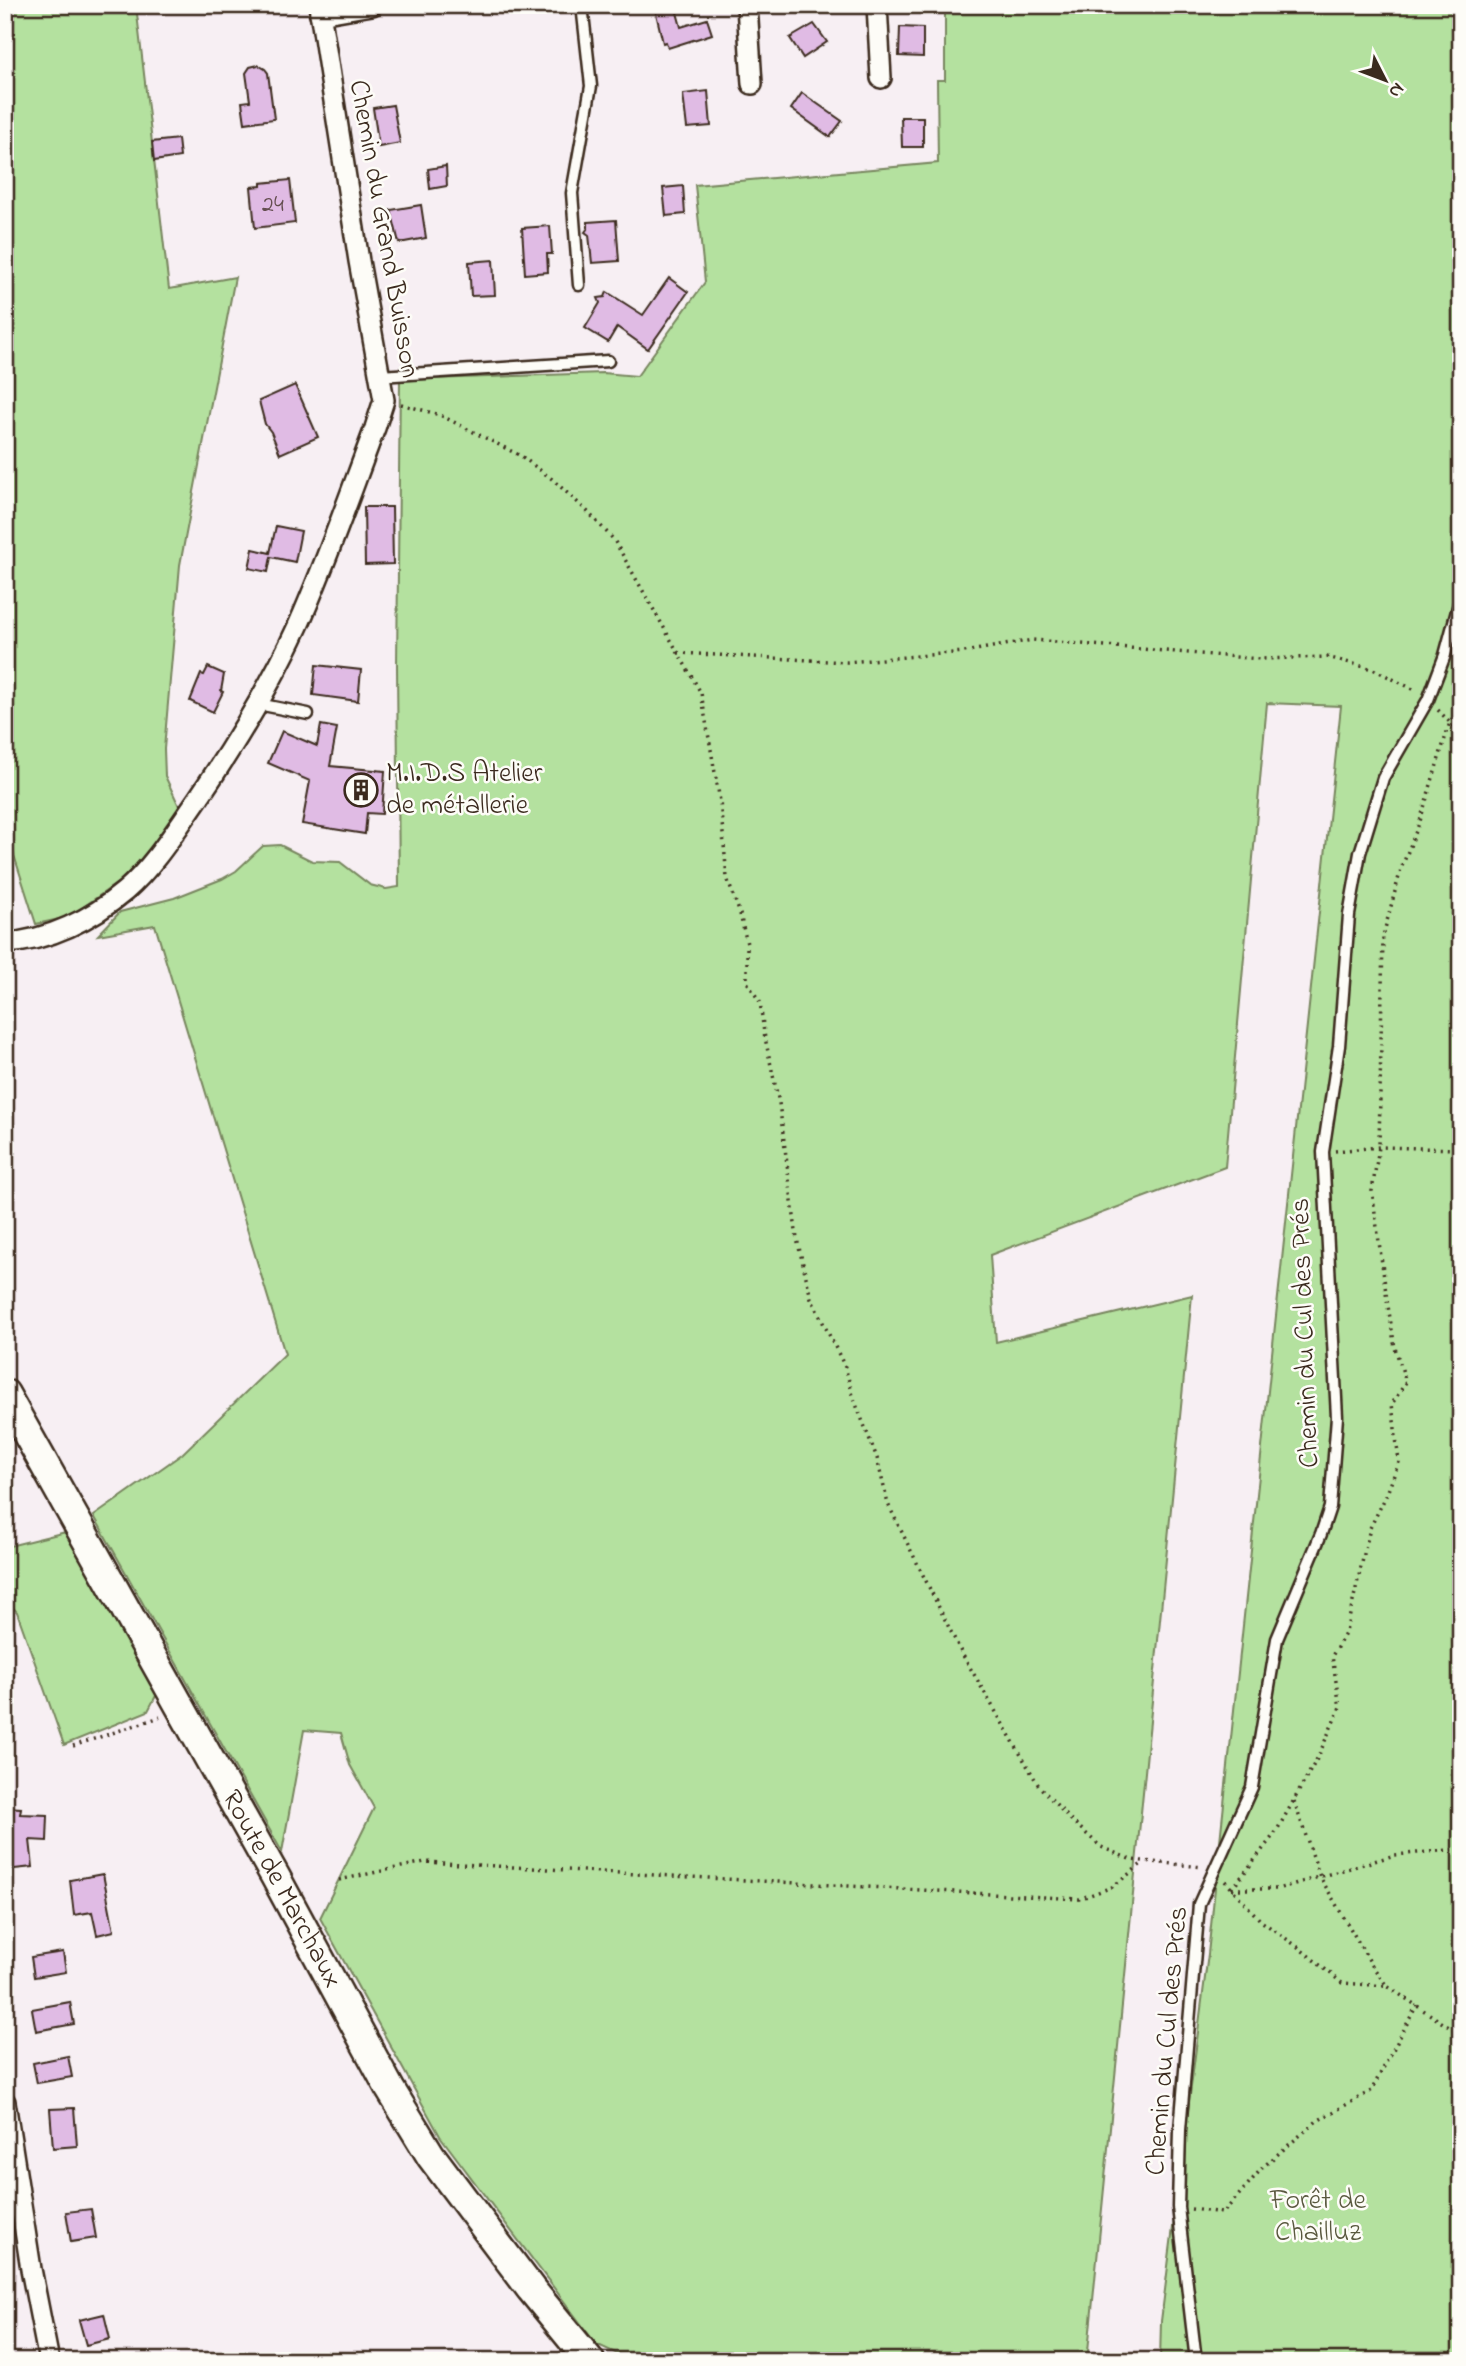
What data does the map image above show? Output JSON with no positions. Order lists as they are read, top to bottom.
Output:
{
  "streets": {
    "main road": ["Route de Marchaux"],
    "street": ["Chemin du Grand Buisson"],
    "lane": ["Chemin du Cul des Prés"]
  },
  "parks": ["Forêt de Chailluz"],
  "places": {
    "building": ["M.I.D.S Atelier de métallerie"]
  },
  "house_numbers": ["24"],
  "north": "bottom right"
}
